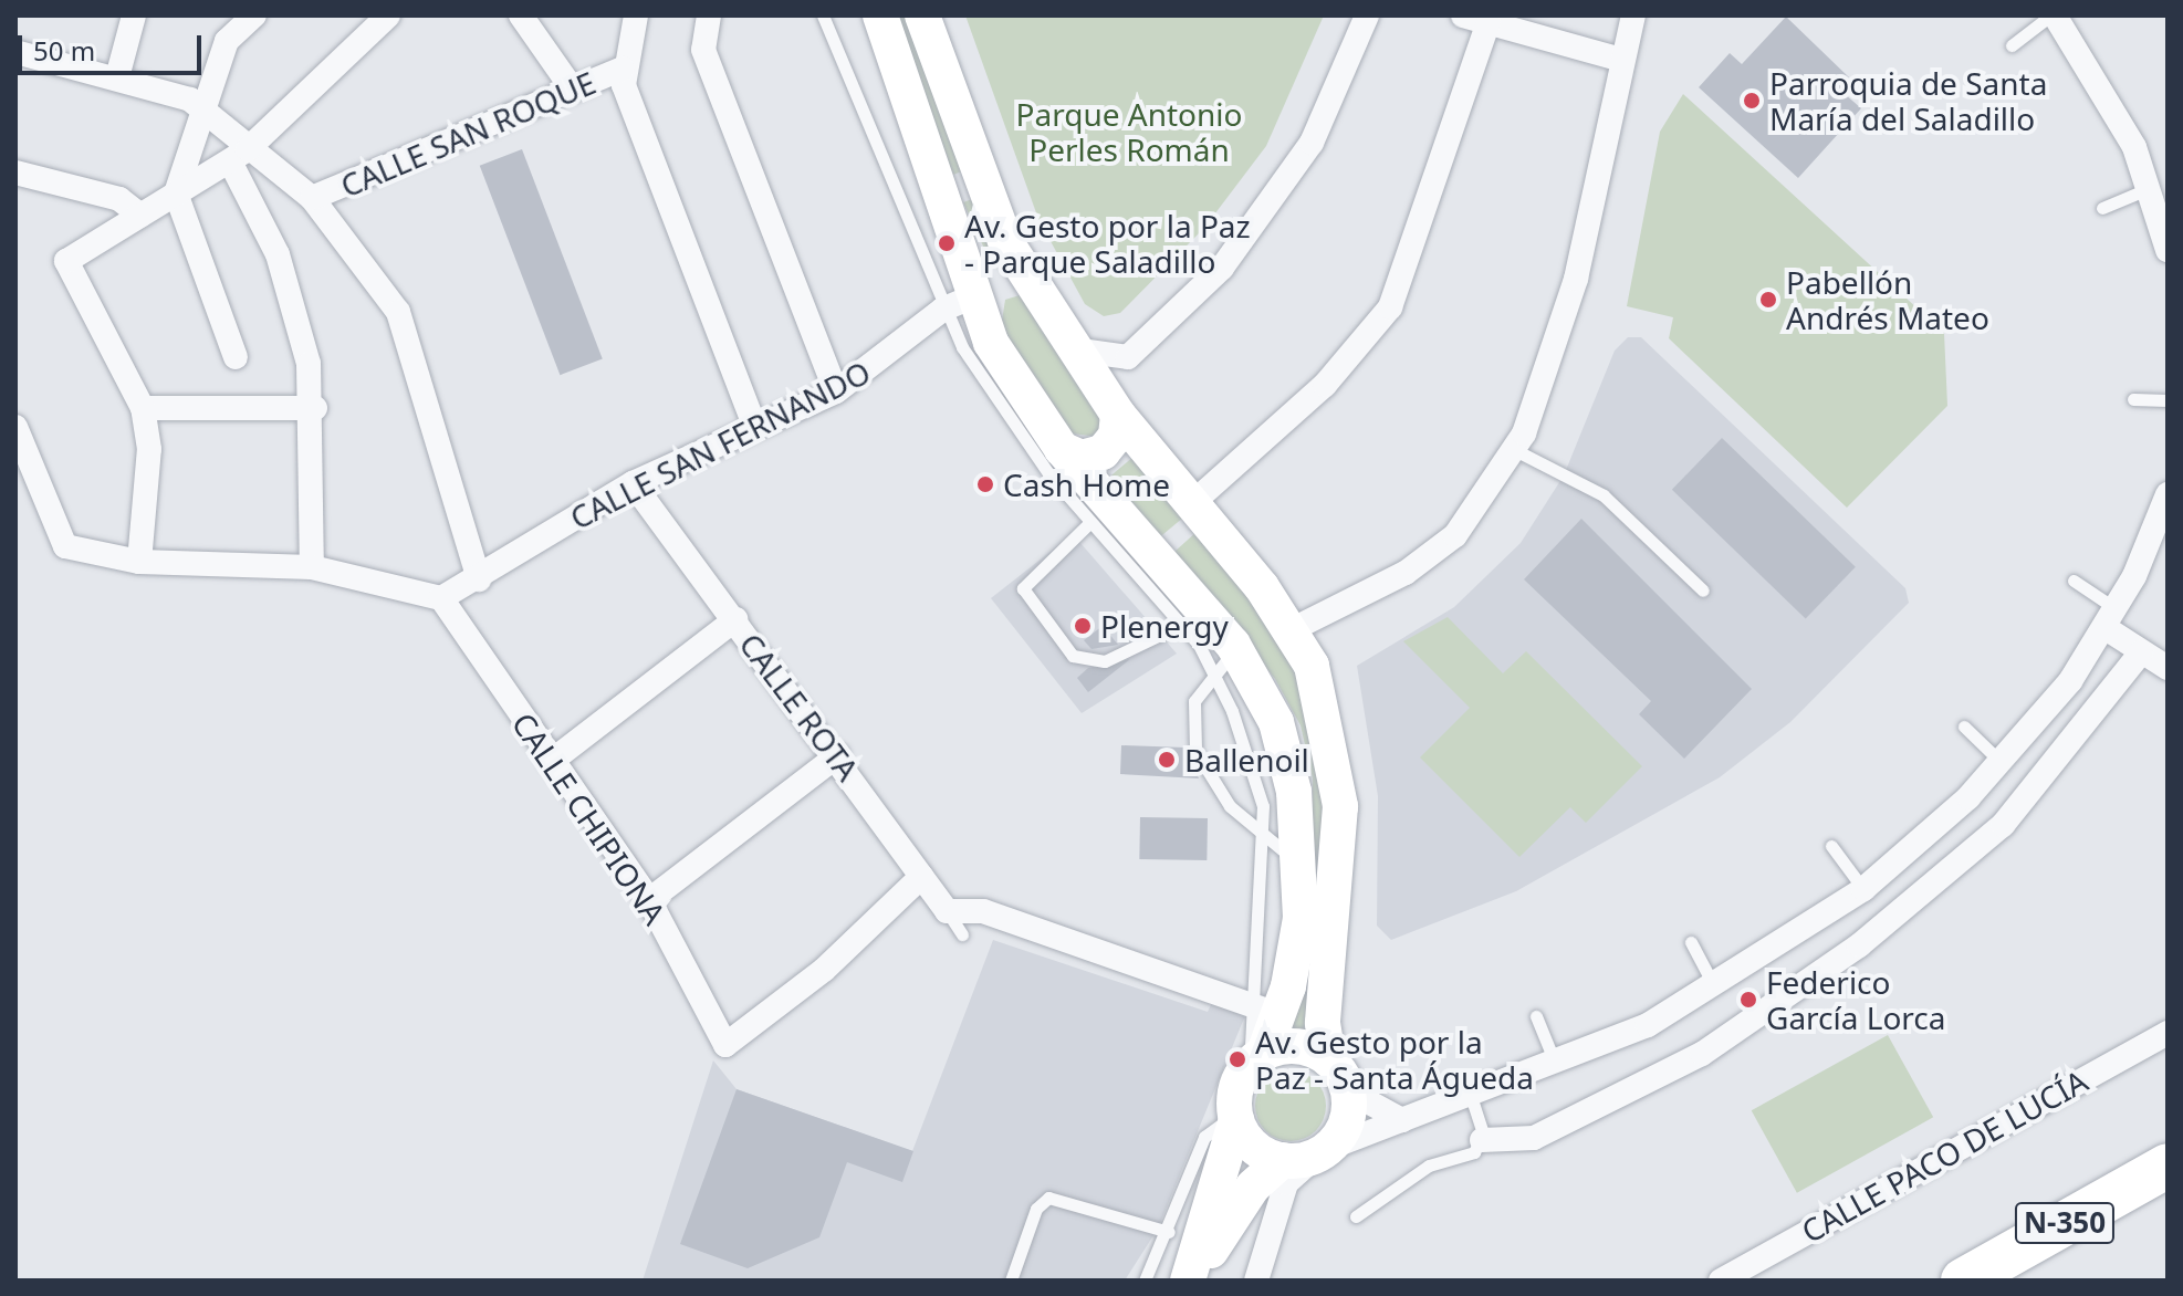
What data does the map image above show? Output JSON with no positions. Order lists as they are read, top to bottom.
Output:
{
  "streets": {
    "highway": ["N-350"],
    "street": [
      "CALLE SAN ROQUE",
      "CALLE SAN FERNANDO",
      "CALLE ROTA",
      "CALLE CHIPIONA",
      "CALLE PACO DE LUCÍA"
    ]
  },
  "crossings": [
    ["CALLE SAN FERNANDO", "CALLE ROTA"],
    ["CALLE SAN FERNANDO", "CALLE CHIPIONA"],
    ["CALLE ROTA", "CALLE CHIPIONA"]
  ],
  "parks": ["Parque Antonio Perles Román"],
  "places": [
    "Parroquia de Santa María del Saladillo",
    "Av. Gesto por la Paz - Parque Saladillo",
    "Pabellón Andrés Mateo",
    "Cash Home",
    "Plenergy",
    "Ballenoil",
    "Federico García Lorca",
    "Av. Gesto por la Paz - Santa Águeda"
  ],
  "scale_bar": "50 m"
}
